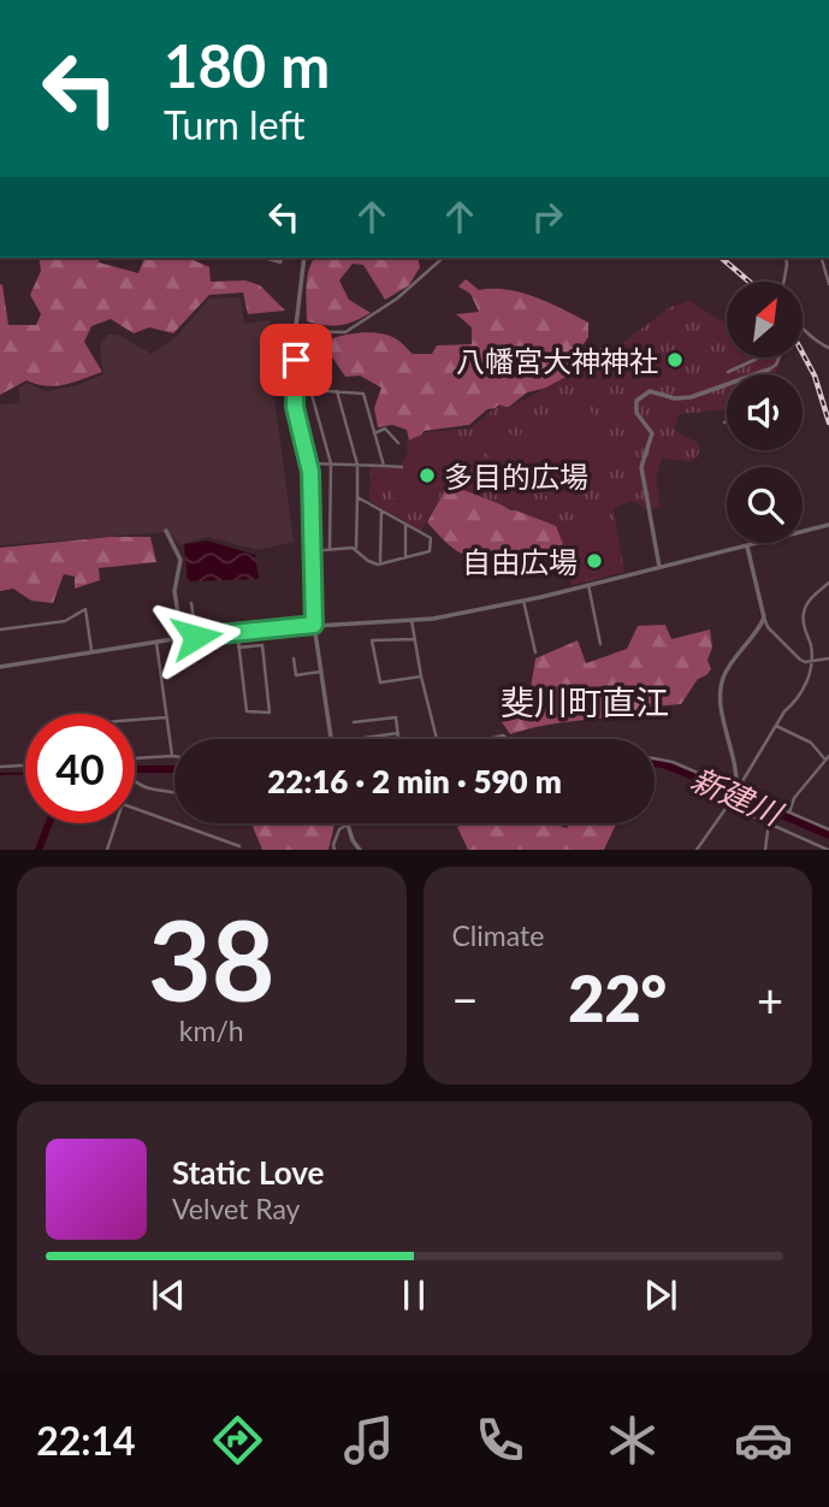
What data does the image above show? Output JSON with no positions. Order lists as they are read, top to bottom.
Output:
{
  "districts": ["斐川町直江"],
  "water": ["新建川"],
  "places": ["八幡宮大神神社", "多目的広場", "自由広場"],
  "north": "top right",
  "page": {
    "turn": ["180 m", "Turn left"],
    "limit": "40",
    "trip": "22:16 · 2 min · 590 m",
    "tile": [
      ["38", "km/h"],
      "Climate"
    ],
    "heat": ["−", "22°", "+"],
    "song": ["Static Love", "Velvet Ray"],
    "tabs": "22:14"
  }
}
